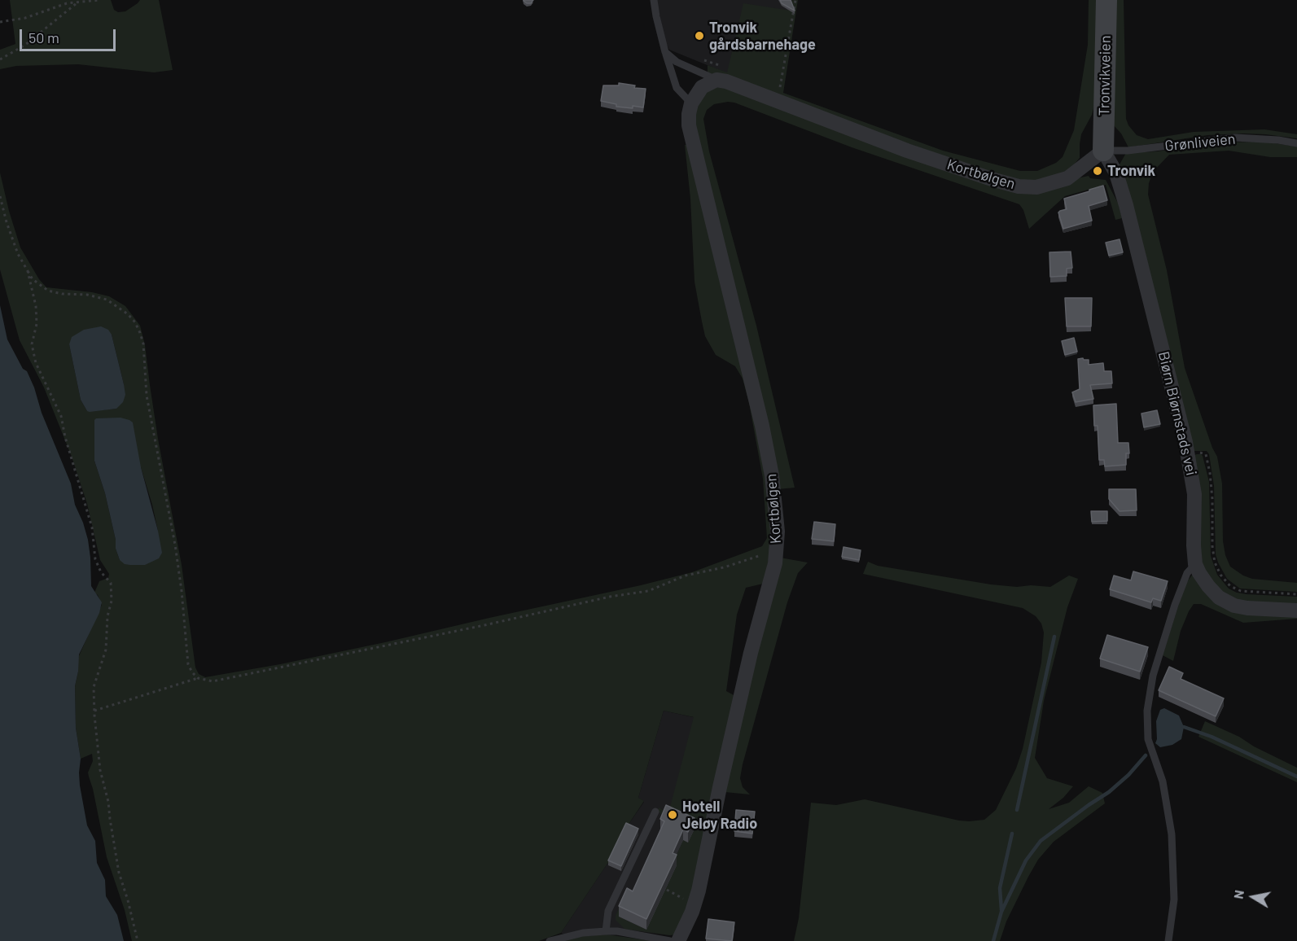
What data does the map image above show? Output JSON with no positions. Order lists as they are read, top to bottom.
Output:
{
  "streets": {
    "street": ["Tronvikveien", "Kortbølgen", "Biørn Biørnstads vei"],
    "lane": ["Grønliveien"]
  },
  "crossings": [
    ["Tronvikveien", "Grønliveien"],
    ["Tronvikveien", "Kortbølgen"],
    ["Tronvikveien", "Biørn Biørnstads vei"],
    ["Grønliveien", "Kortbølgen"],
    ["Grønliveien", "Biørn Biørnstads vei"],
    ["Kortbølgen", "Biørn Biørnstads vei"]
  ],
  "places": ["Tronvik gårdsbarnehage", "Tronvik", "Hotell Jeløy Radio"],
  "scale_bar": "50 m",
  "north": "left"
}
